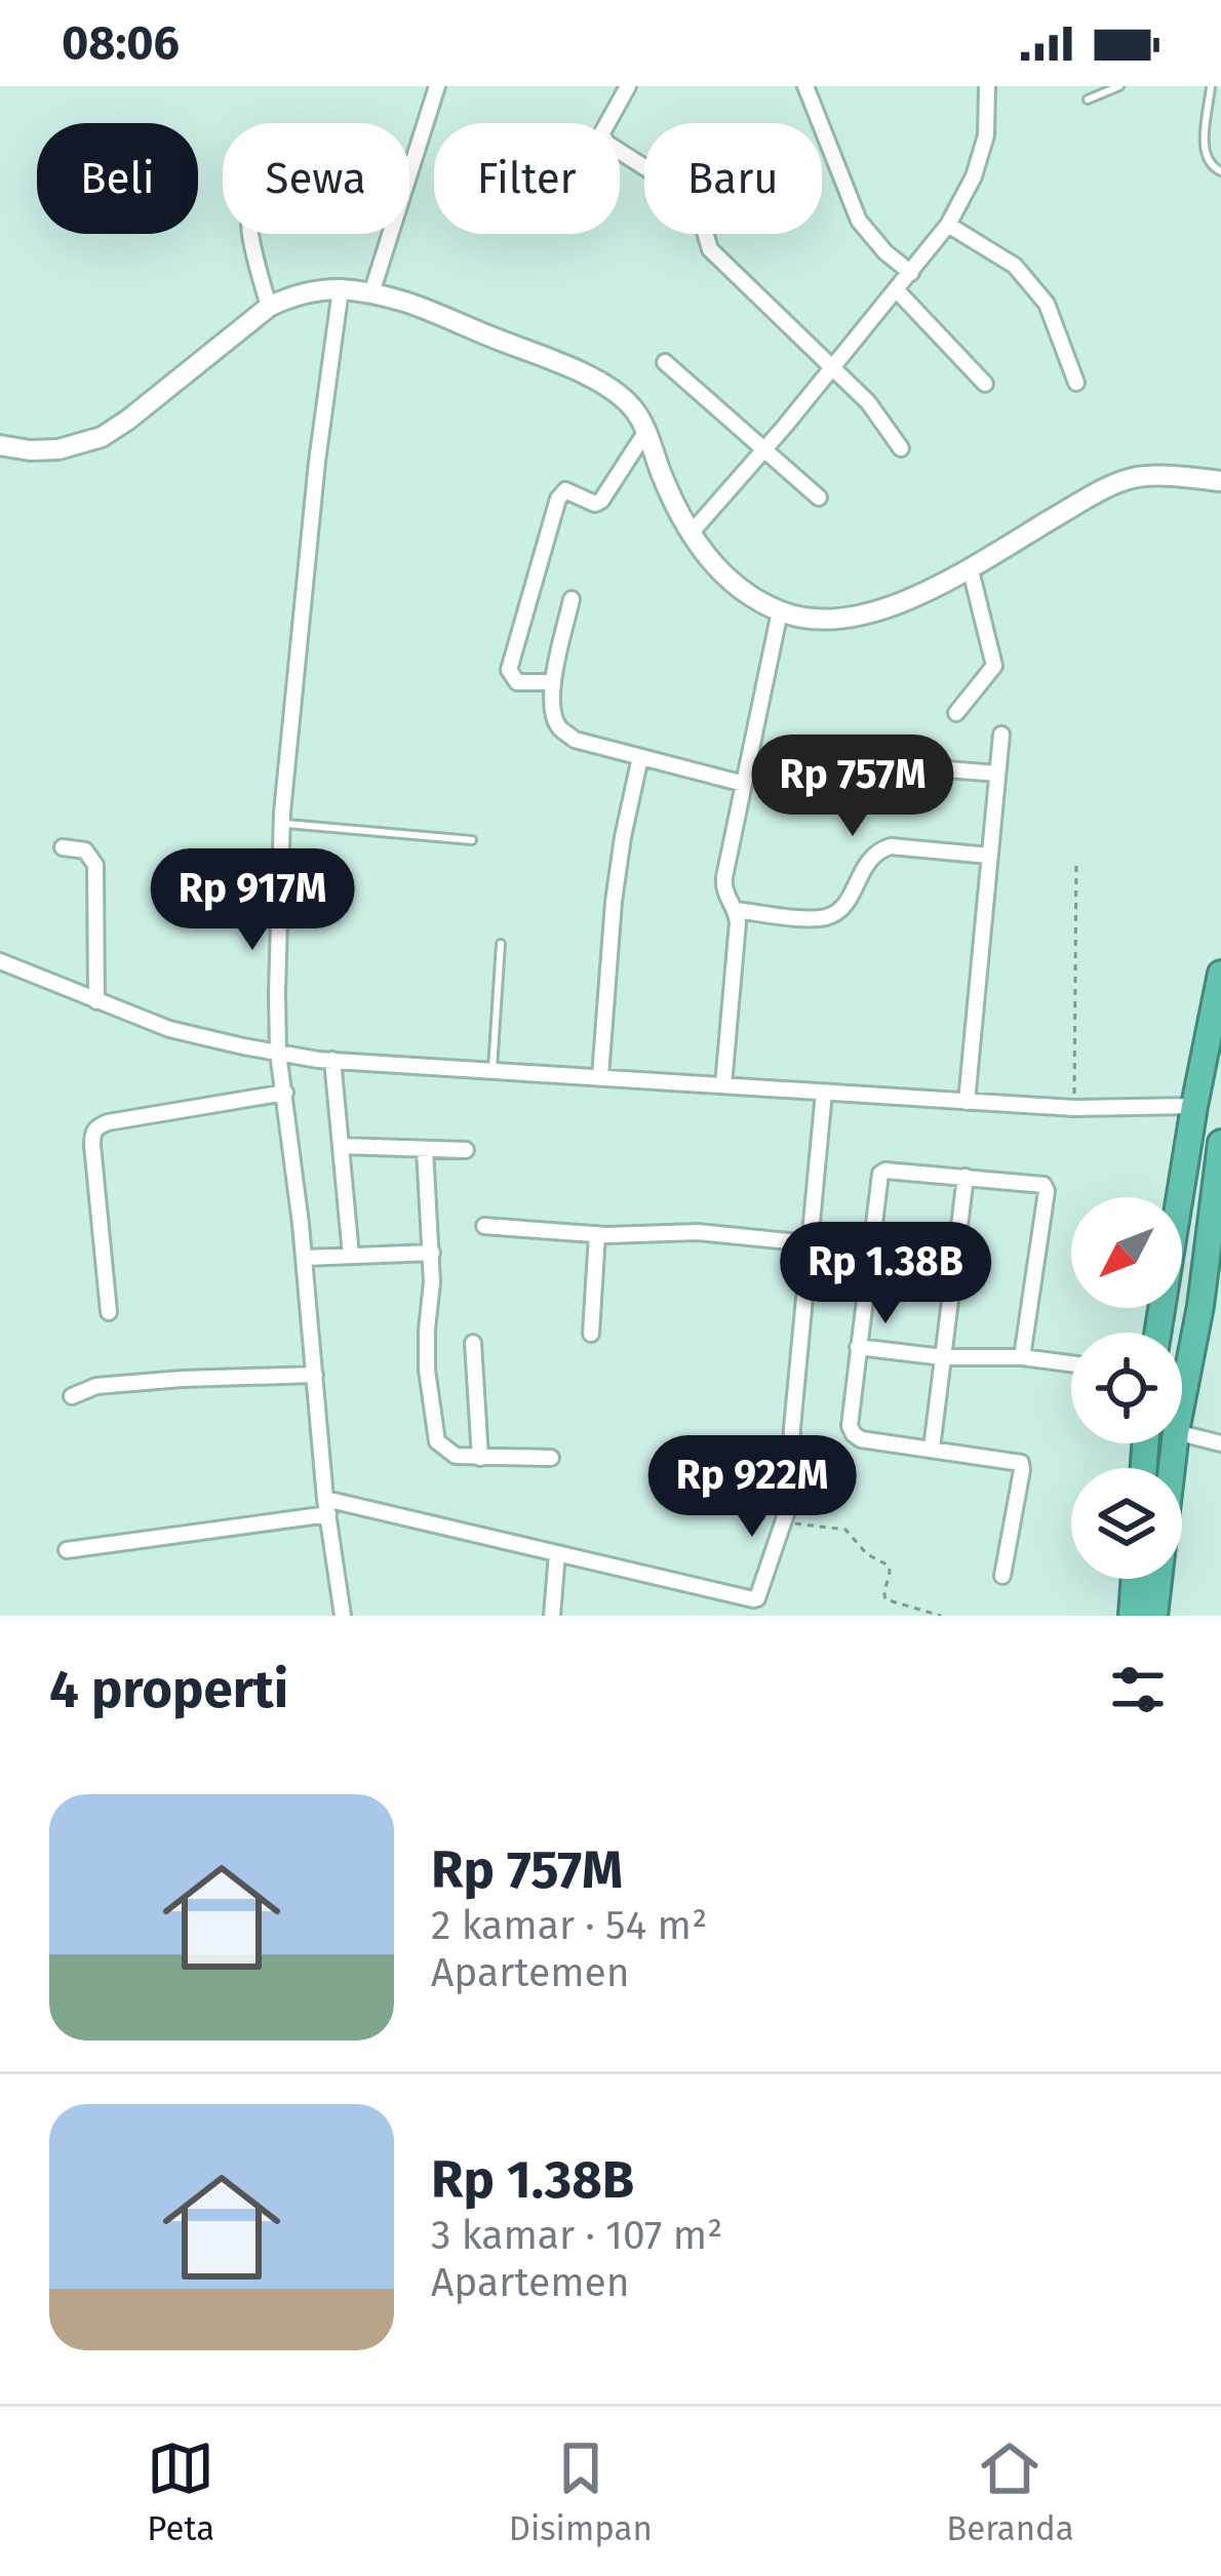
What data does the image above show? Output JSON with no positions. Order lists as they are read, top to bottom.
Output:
{
  "north": "bottom left",
  "page": {
    "status": "08:06",
    "chip": [
      "Beli",
      "Sewa",
      "Filter",
      "Baru"
    ],
    "price": [
      "Rp 757M",
      "Rp 917M",
      "Rp 1.38B",
      "Rp 922M"
    ],
    "heading": "4 properti",
    "list": [
      {
        "name": "Rp 757M",
        "note": "2 kamar · 54 m² · Apartemen"
      },
      {
        "name": "Rp 1.38B",
        "note": "3 kamar · 107 m² · Apartemen"
      }
    ],
    "tabs": ["Peta", "Disimpan", "Beranda"]
  }
}
